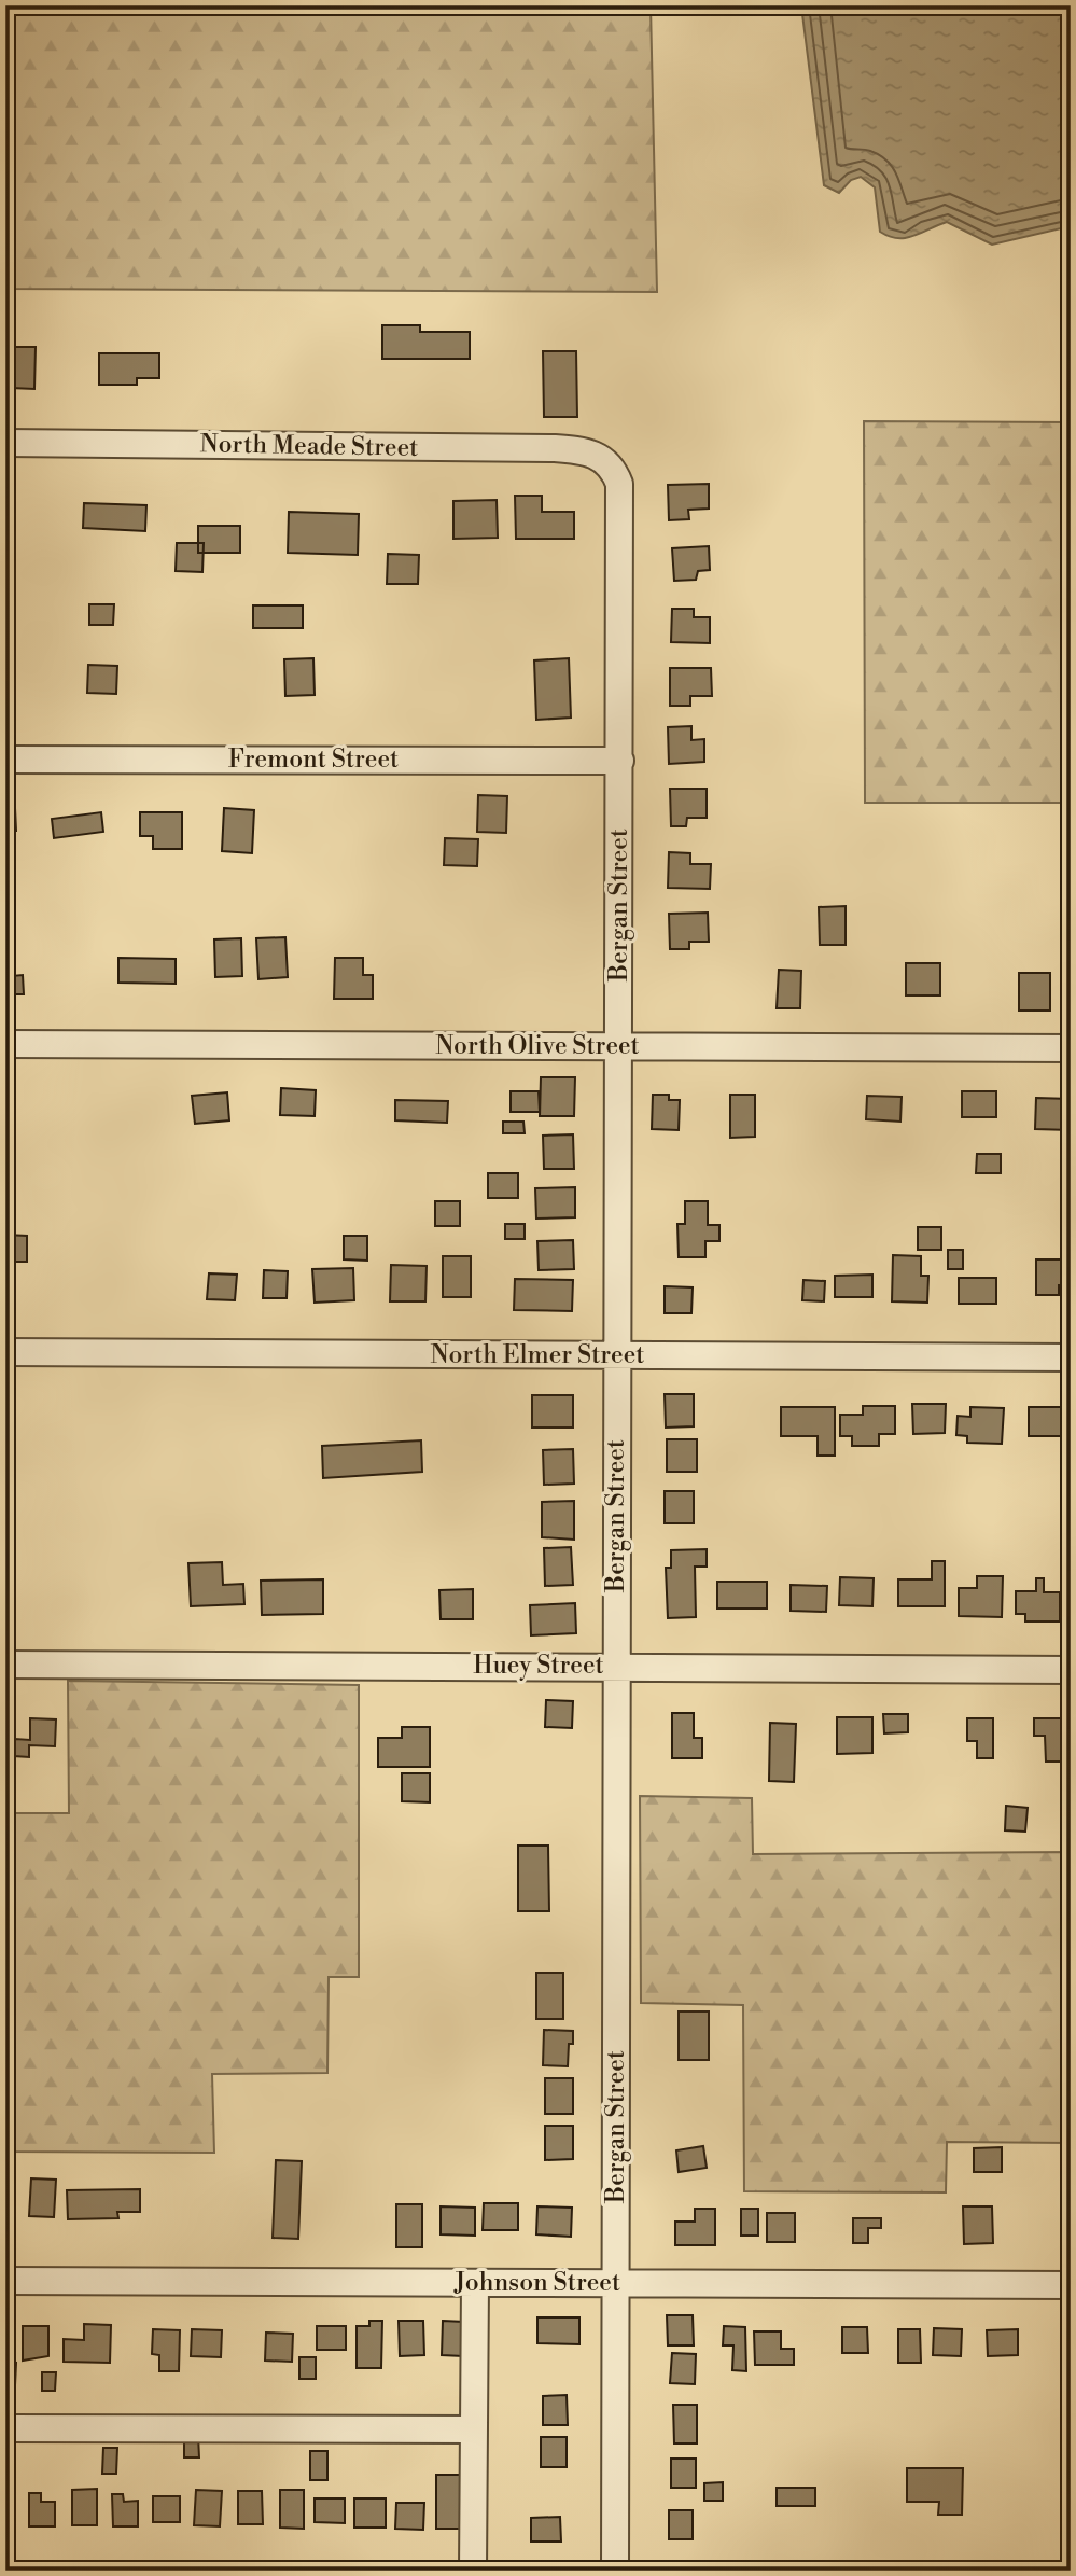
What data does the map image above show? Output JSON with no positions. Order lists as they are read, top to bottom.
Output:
{
  "streets": {
    "street": [
      "North Meade Street",
      "Fremont Street",
      "Bergan Street",
      "North Olive Street",
      "North Elmer Street",
      "Huey Street",
      "Johnson Street"
    ]
  },
  "crossings": [
    ["North Meade Street", "Bergan Street"],
    ["Fremont Street", "Bergan Street"],
    ["Bergan Street", "North Olive Street"],
    ["Bergan Street", "North Elmer Street"],
    ["Bergan Street", "Huey Street"],
    ["Bergan Street", "Johnson Street"]
  ]
}
